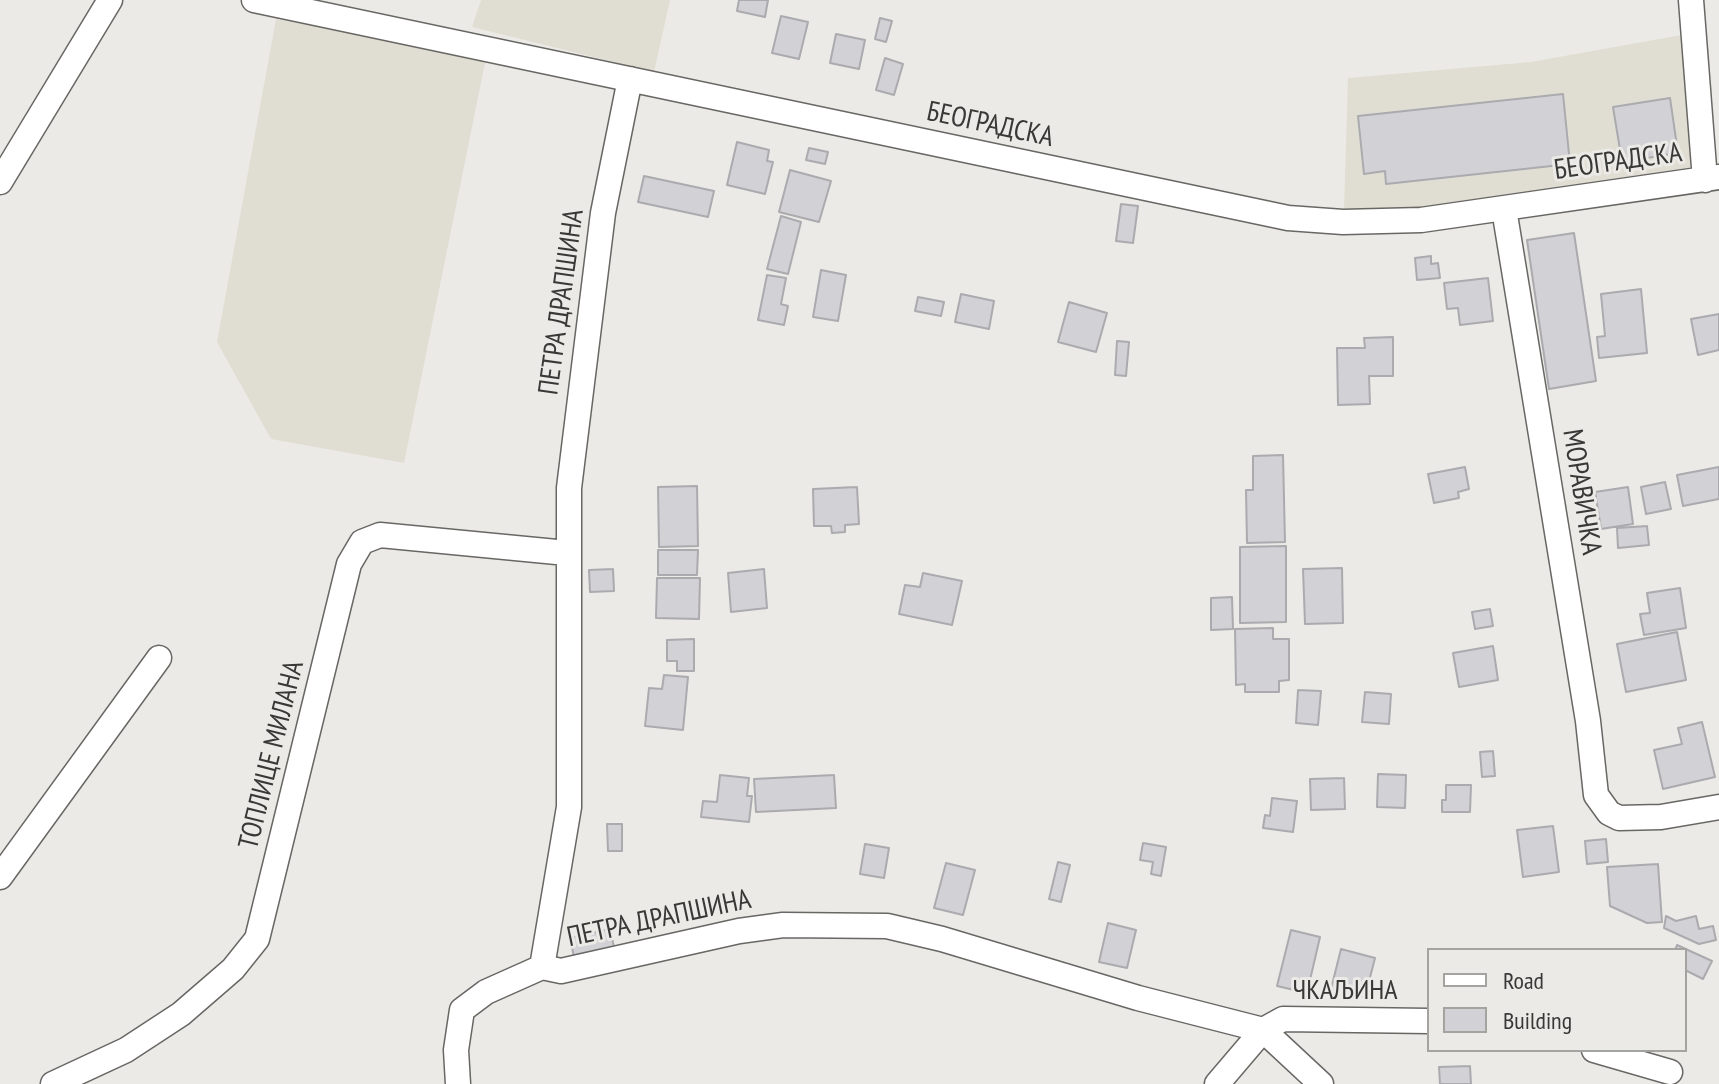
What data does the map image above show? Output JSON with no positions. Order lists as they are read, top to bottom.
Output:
{
  "streets": {
    "street": [
      "БЕОГРАДСКА",
      "ПЕТРА ДРАПШИНА",
      "МОРАВИЧКА",
      "ТОПЛИЦЕ МИЛАНА",
      "ЧКАЉИНА"
    ]
  },
  "crossings": [
    ["БЕОГРАДСКА", "ПЕТРА ДРАПШИНА"],
    ["БЕОГРАДСКА", "МОРАВИЧКА"],
    ["ПЕТРА ДРАПШИНА", "ТОПЛИЦЕ МИЛАНА"],
    ["ПЕТРА ДРАПШИНА", "ЧКАЉИНА"]
  ],
  "legend": ["Road", "Building"]
}
